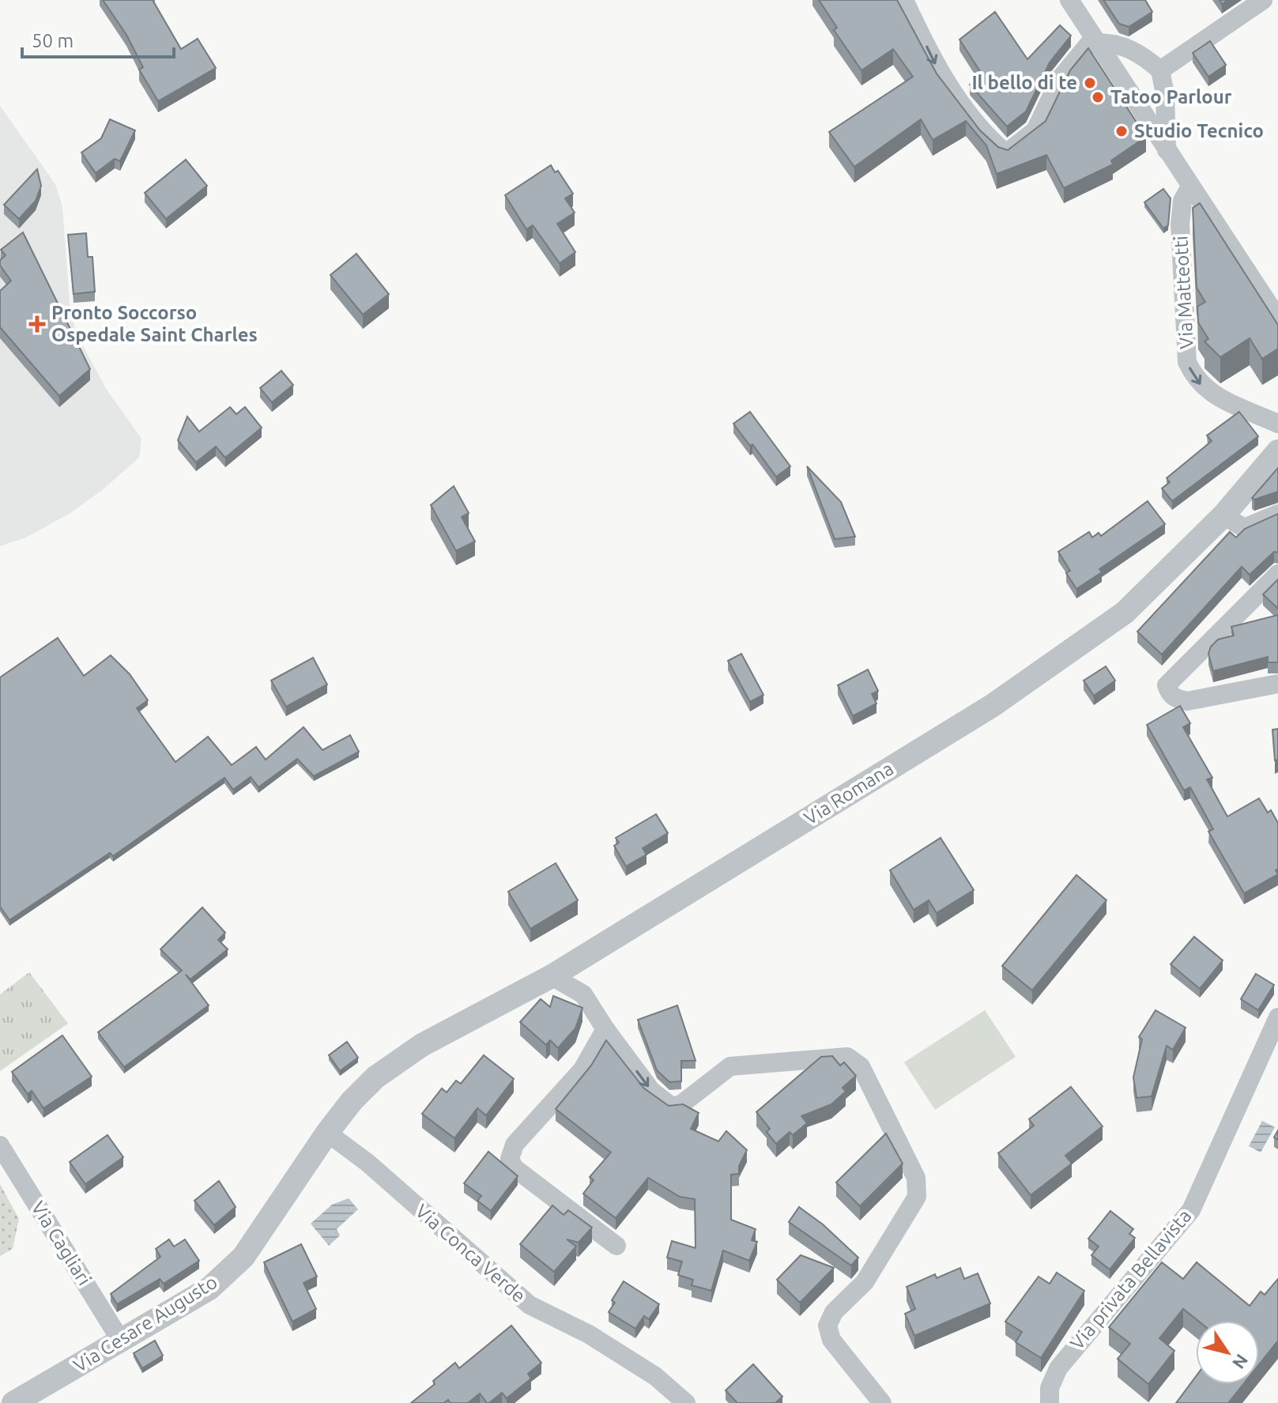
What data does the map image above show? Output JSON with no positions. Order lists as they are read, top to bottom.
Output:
{
  "streets": {
    "street": [
      "Via Matteotti",
      "Via Romana",
      "Via Cagliari",
      "Via Conca Verde",
      "Via privata Bellavista",
      "Via Cesare Augusto"
    ]
  },
  "crossings": [
    ["Via Romana", "Via Cesare Augusto"],
    ["Via Cagliari", "Via Cesare Augusto"],
    ["Via Conca Verde", "Via Cesare Augusto"]
  ],
  "places": {
    "other": ["Il bello di te", "Tatoo Parlour", "Studio Tecnico"],
    "health": ["Pronto Soccorso Ospedale Saint Charles"]
  },
  "scale_bar": "50 m",
  "north": "bottom right"
}
